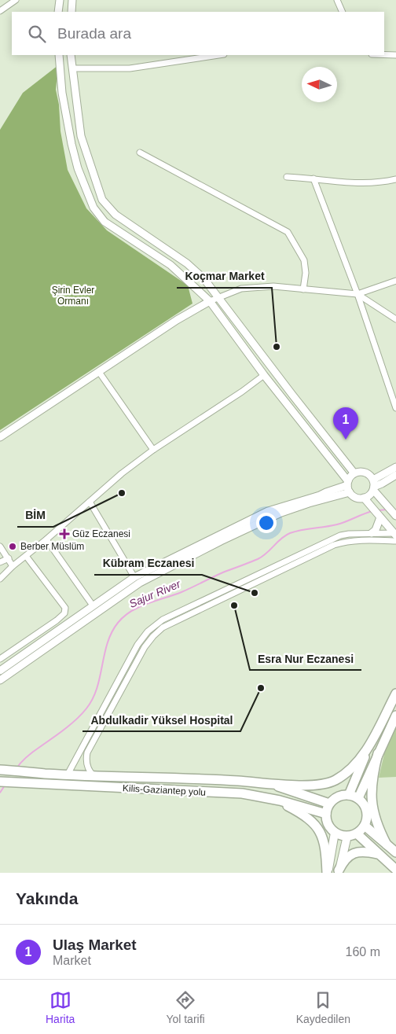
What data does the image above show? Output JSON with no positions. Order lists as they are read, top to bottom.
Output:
{
  "streets": {
    "main road": ["Kilis-Gaziantep yolu"]
  },
  "water": ["Sajur River"],
  "parks": ["Şirin Evler Ormanı"],
  "places": {
    "other": [
      "Koçmar Market",
      "BİM",
      "Berber Müslüm",
      "Kübram Eczanesi",
      "Esra Nur Eczanesi",
      "Abdulkadir Yüksel Hospital"
    ],
    "health": ["Güz Eczanesi"]
  },
  "north": "left",
  "page": {
    "search": "Burada ara",
    "pins": "1",
    "heading": "Yakında",
    "list": [
      {
        "mark": "1",
        "name": "Ulaş Market",
        "note": "Market",
        "value": "160 m"
      }
    ],
    "nav": ["Harita", "Yol tarifi", "Kaydedilen"]
  }
}
